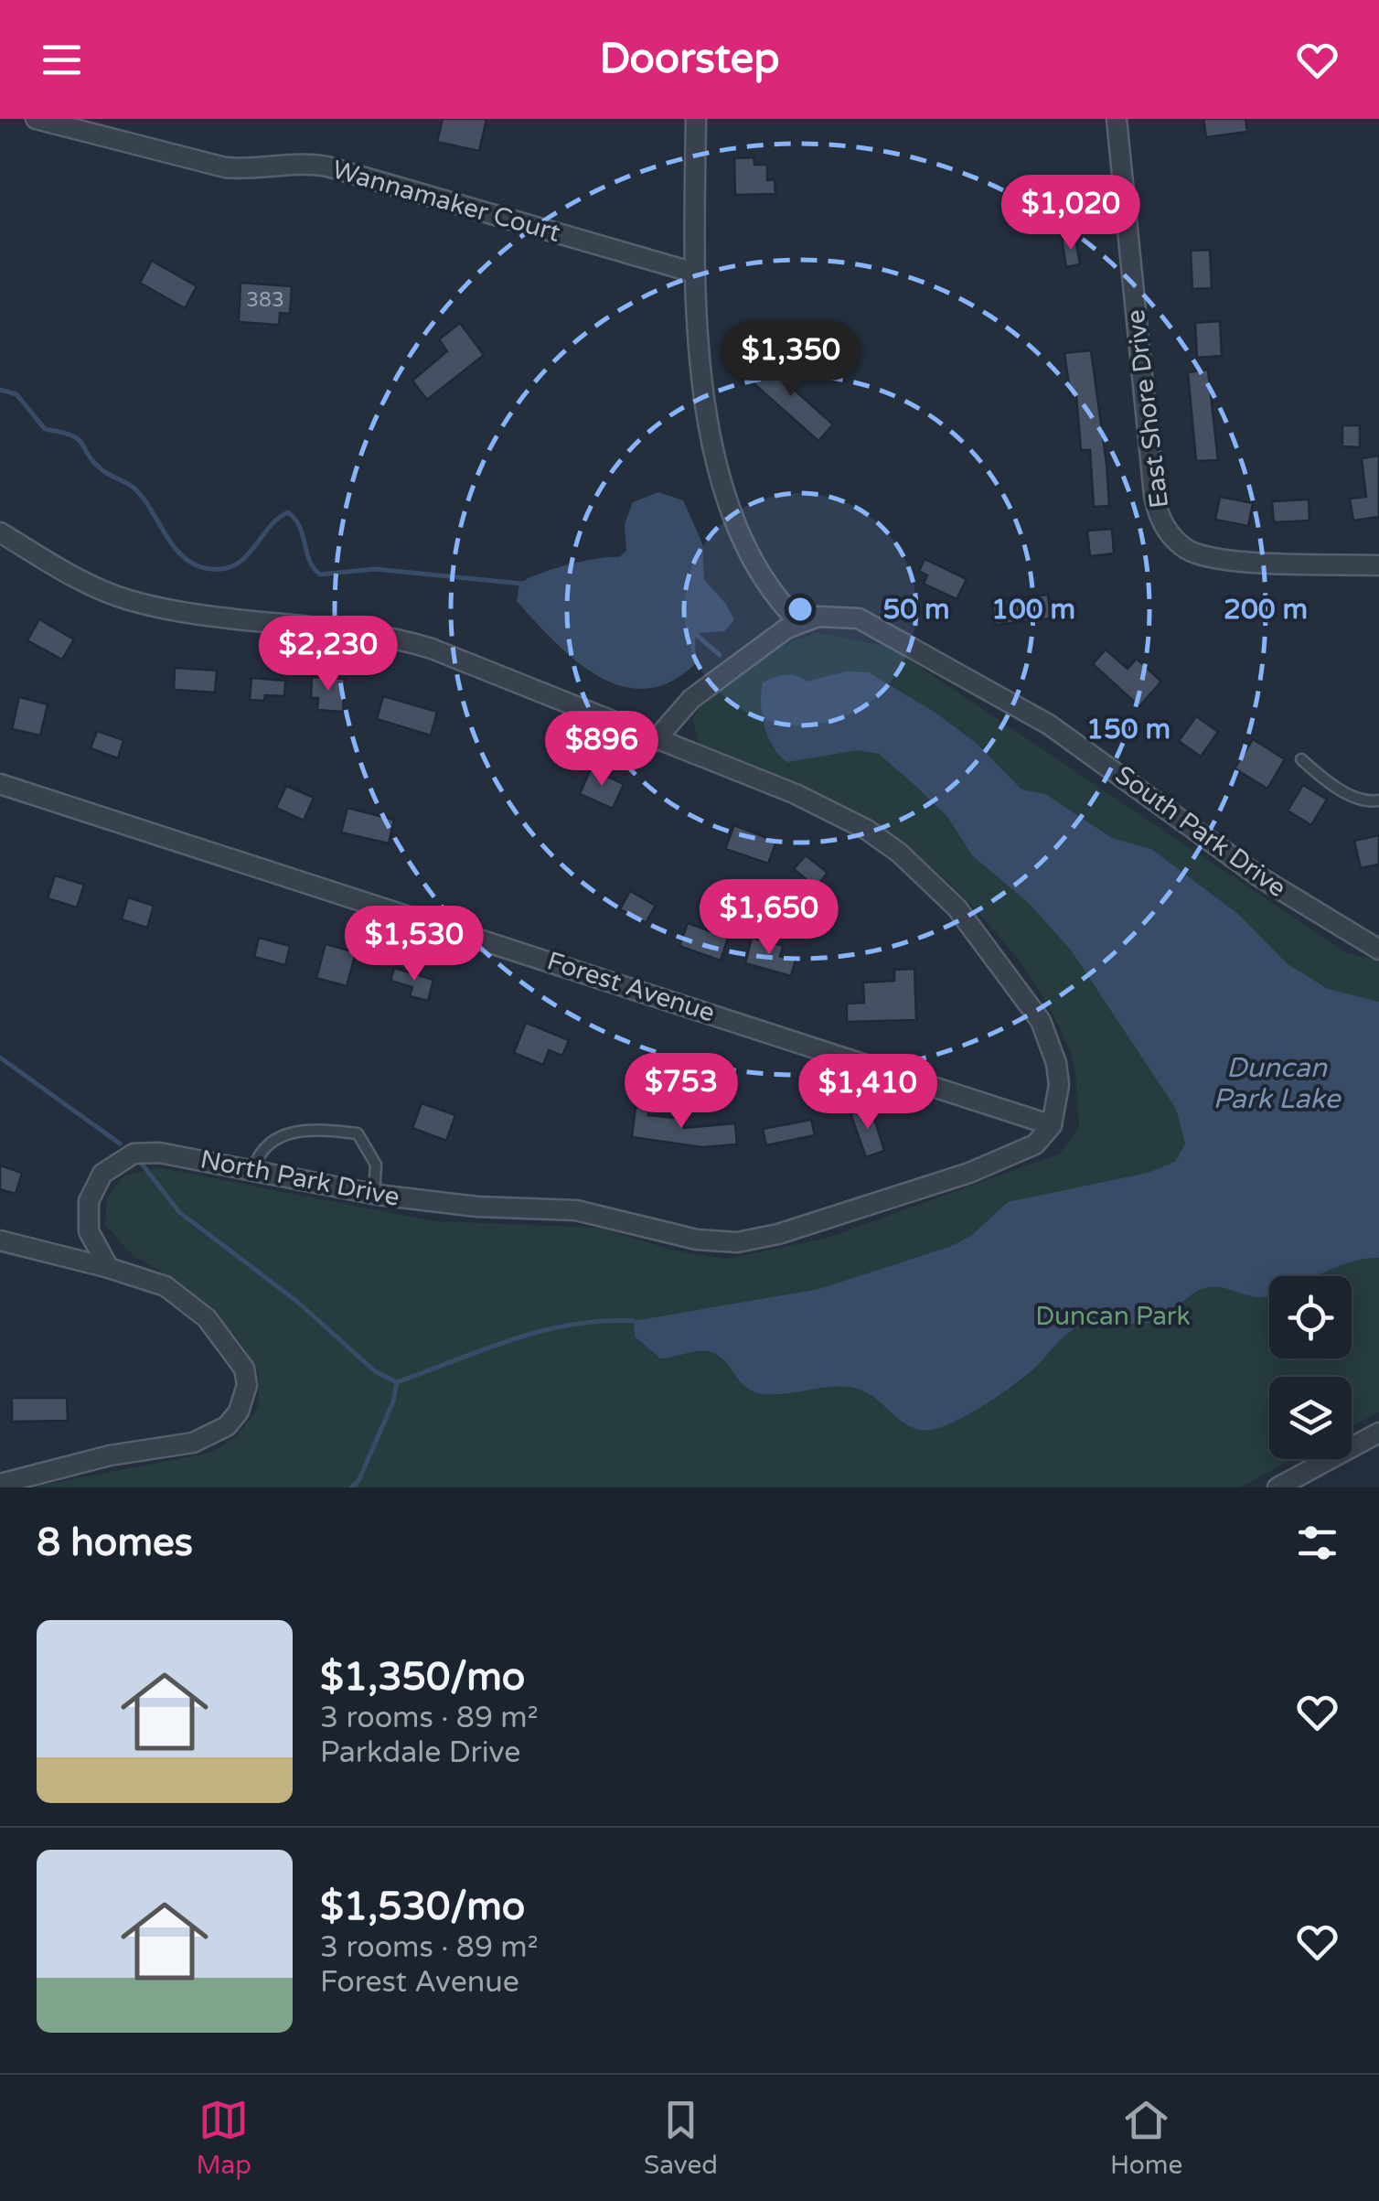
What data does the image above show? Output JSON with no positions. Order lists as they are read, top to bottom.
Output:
{
  "streets": {
    "street": [
      "Wannamaker Court",
      "East Shore Drive",
      "South Park Drive",
      "Forest Avenue",
      "North Park Drive"
    ]
  },
  "crossings": [
    ["Forest Avenue", "North Park Drive"]
  ],
  "water": ["Duncan Park Lake"],
  "parks": ["Duncan Park"],
  "house_numbers": ["383"],
  "page": {
    "header": "Doorstep",
    "price": [
      "$1,020",
      "$1,350",
      "$2,230",
      "$896",
      "$1,650",
      "$1,530",
      "$753",
      "$1,410"
    ],
    "heading": "8 homes",
    "list": [
      {
        "name": "$1,350/mo",
        "note": "3 rooms · 89 m² · Parkdale Drive"
      },
      {
        "name": "$1,530/mo",
        "note": "3 rooms · 89 m² · Forest Avenue"
      }
    ],
    "tabs": ["Map", "Saved", "Home"]
  },
  "rings": [
    "50 m",
    "100 m",
    "200 m",
    "150 m"
  ]
}
